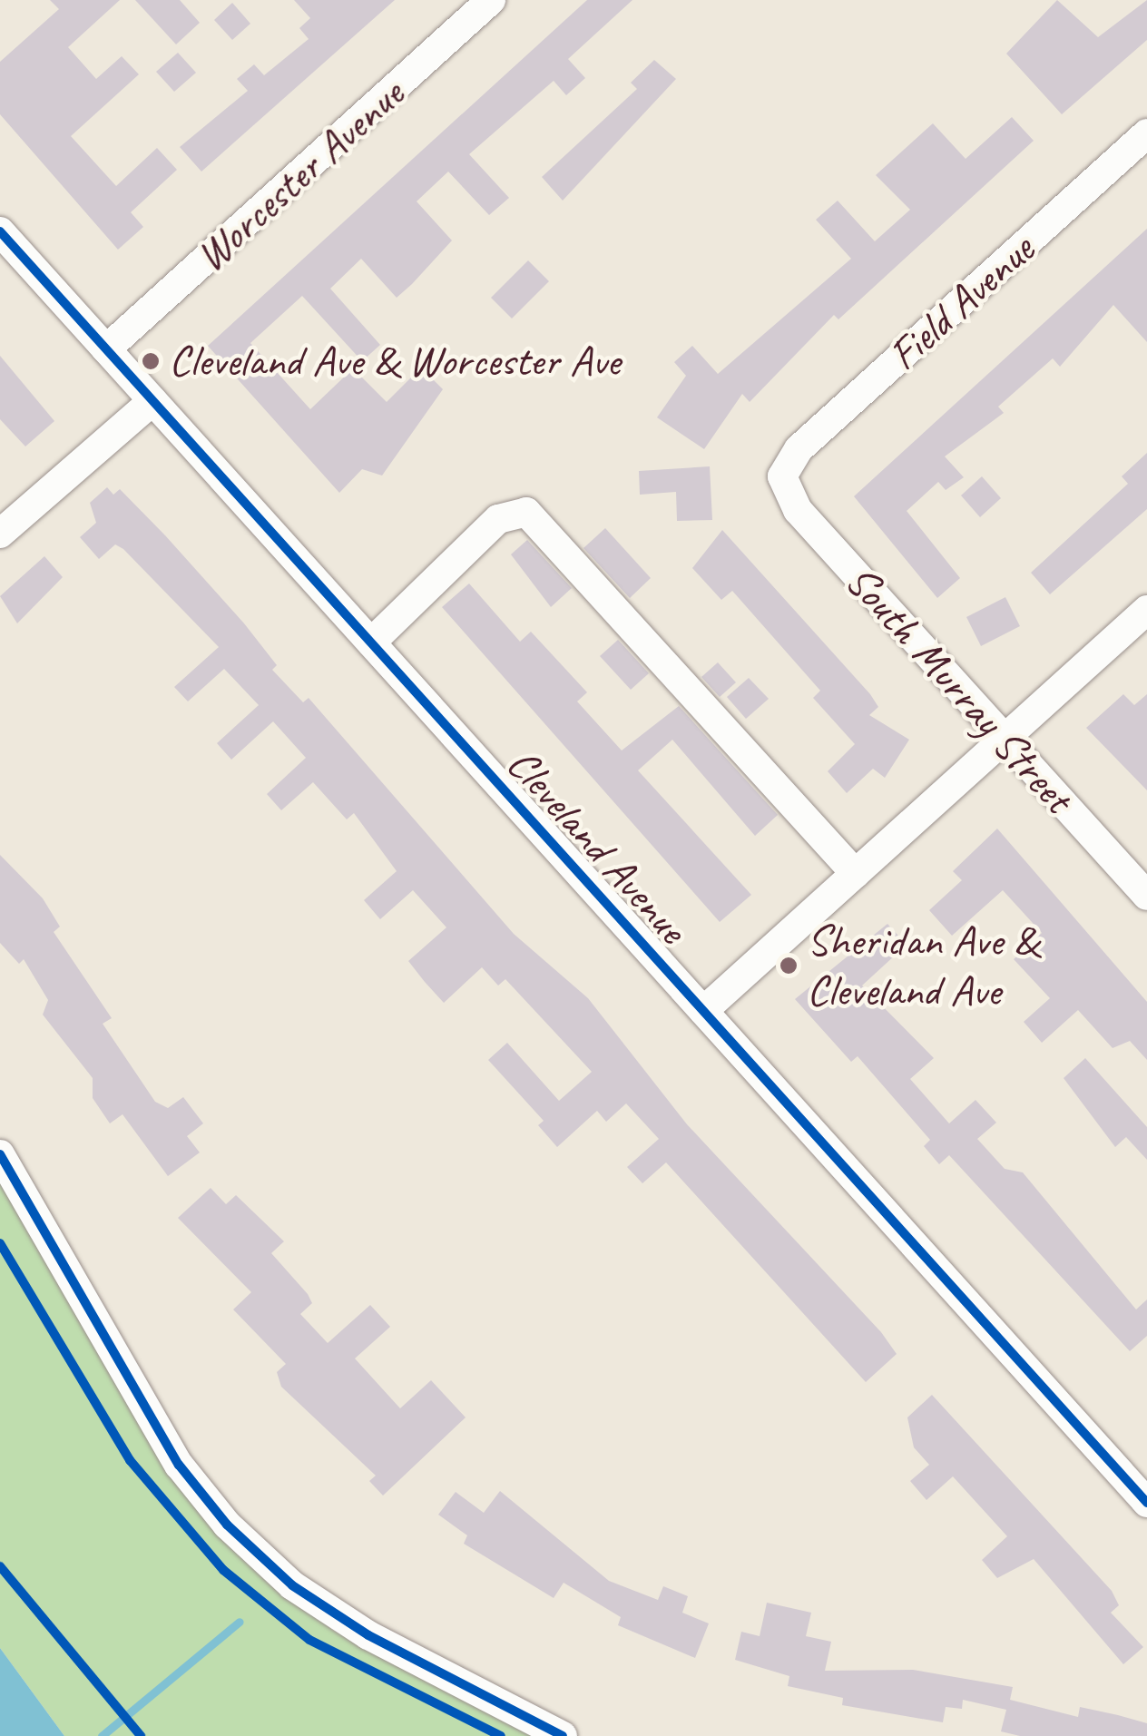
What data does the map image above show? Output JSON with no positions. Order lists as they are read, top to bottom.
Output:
{
  "streets": {
    "street": [
      "Worcester Avenue",
      "Field Avenue",
      "South Murray Street",
      "Cleveland Avenue"
    ]
  },
  "crossings": [
    ["Worcester Avenue", "Cleveland Avenue"],
    ["Field Avenue", "South Murray Street"]
  ],
  "places": ["Cleveland Ave & Worcester Ave", "Sheridan Ave & Cleveland Ave"]
}
